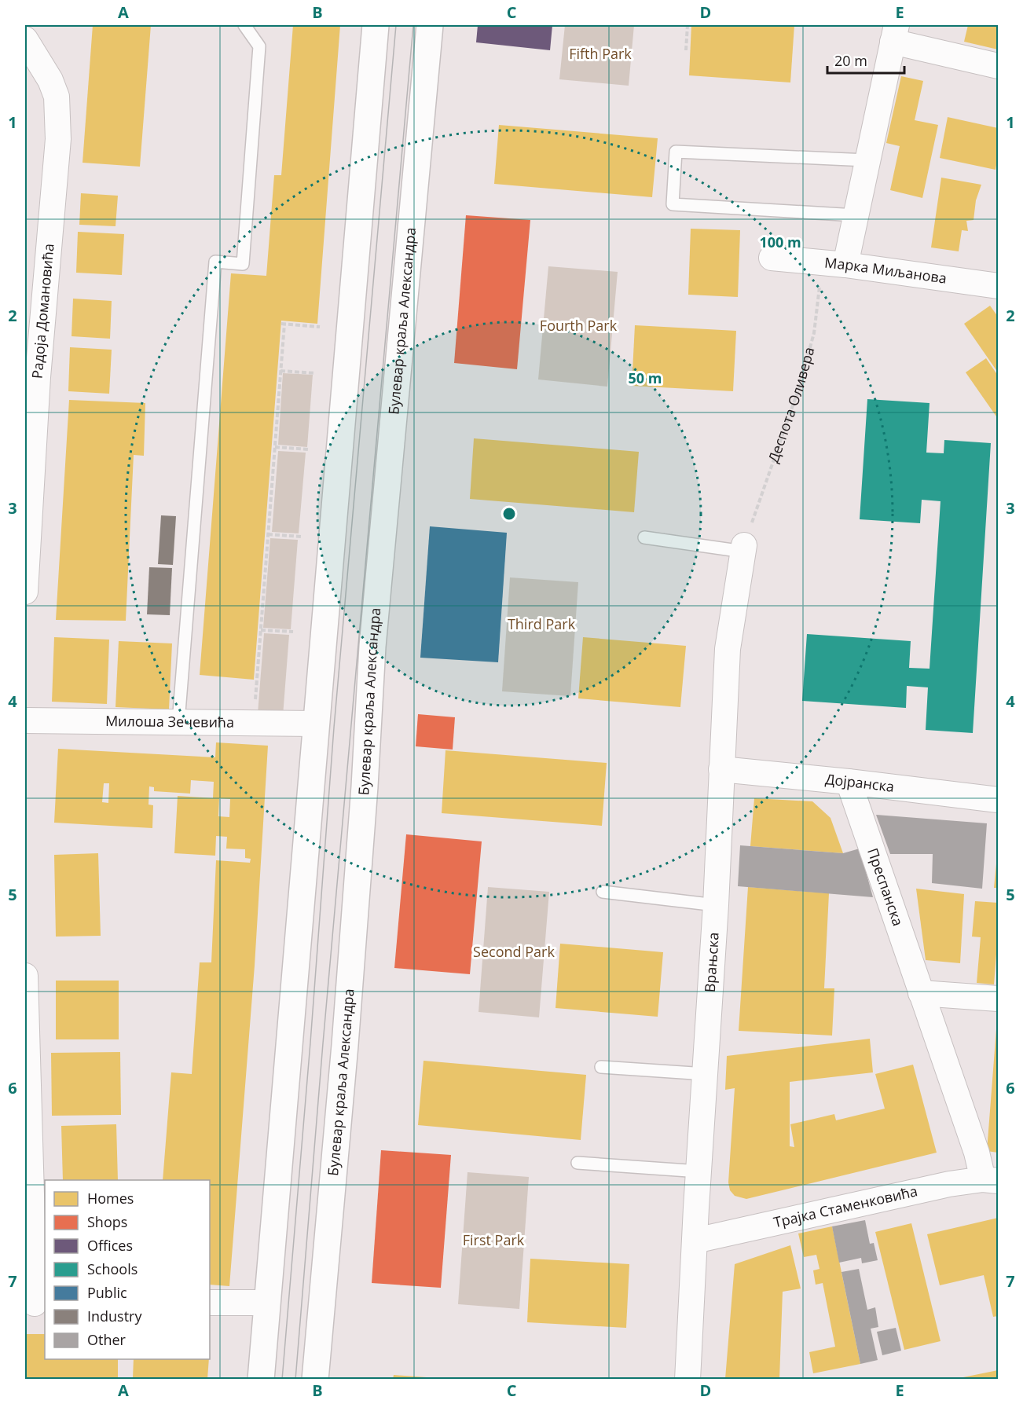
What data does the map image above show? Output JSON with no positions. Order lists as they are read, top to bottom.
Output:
{
  "streets": {
    "main road": ["Булевар краља Александра"],
    "street": [
      "Марка Миљанова",
      "Радоја Домановића",
      "Милоша Зечевића",
      "Дојранска",
      "Преспанска",
      "Врањска",
      "Трајка Стаменковића"
    ],
    "path": ["Деспота Оливера"]
  },
  "crossings": [
    ["Марка Миљанова", "Деспота Оливера"],
    ["Деспота Оливера", "Врањска"],
    ["Дојранска", "Преспанска"],
    ["Дојранска", "Врањска"],
    ["Преспанска", "Трајка Стаменковића"],
    ["Врањска", "Трајка Стаменковића"]
  ],
  "parks": [
    "Fifth Park",
    "Fourth Park",
    "Third Park",
    "Second Park",
    "First Park"
  ],
  "legend": [
    "Homes",
    "Shops",
    "Offices",
    "Schools",
    "Public",
    "Industry",
    "Other"
  ],
  "scale_bar": "20 m",
  "grid": {
    "columns": [
      "A",
      "B",
      "C",
      "D",
      "E"
    ],
    "rows": [
      "1",
      "2",
      "3",
      "4",
      "5",
      "6",
      "7"
    ]
  },
  "rings": ["100 m", "50 m"]
}
